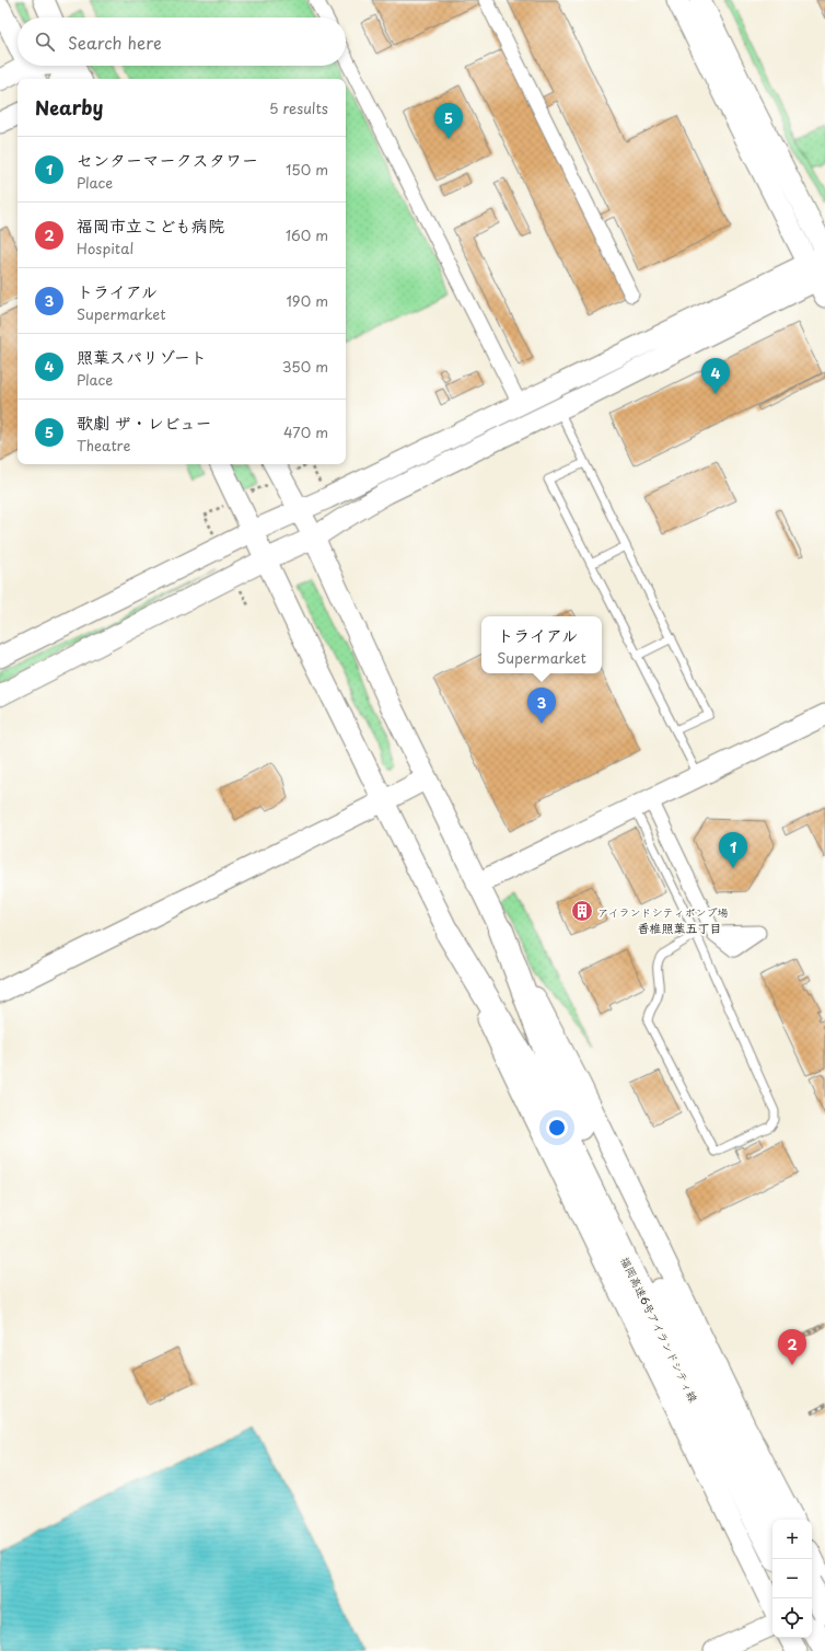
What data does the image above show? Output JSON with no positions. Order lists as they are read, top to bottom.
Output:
{
  "streets": {
    "highway": ["福岡高速6号アイランドシティ線"]
  },
  "districts": ["香椎照葉五丁目"],
  "places": {
    "building": ["アイランドシティポンプ場"]
  },
  "page": {
    "search": "Search here",
    "heading": ["Nearby", "5 results"],
    "pins": [
      "5",
      "4",
      "3",
      "1",
      "2"
    ],
    "list": [
      {
        "mark": "1",
        "name": "センターマークスタワー",
        "note": "Place",
        "value": "150 m"
      },
      {
        "mark": "2",
        "name": "福岡市立こども病院",
        "note": "Hospital",
        "value": "160 m"
      },
      {
        "mark": "3",
        "name": "トライアル",
        "note": "Supermarket",
        "value": "190 m"
      },
      {
        "mark": "4",
        "name": "照葉スパリゾート",
        "note": "Place",
        "value": "350 m"
      },
      {
        "mark": "5",
        "name": "歌劇 ザ・レビュー",
        "note": "Theatre",
        "value": "470 m"
      }
    ],
    "popup": ["トライアル", "Supermarket"],
    "map_buttons": ["+", "−"]
  }
}
